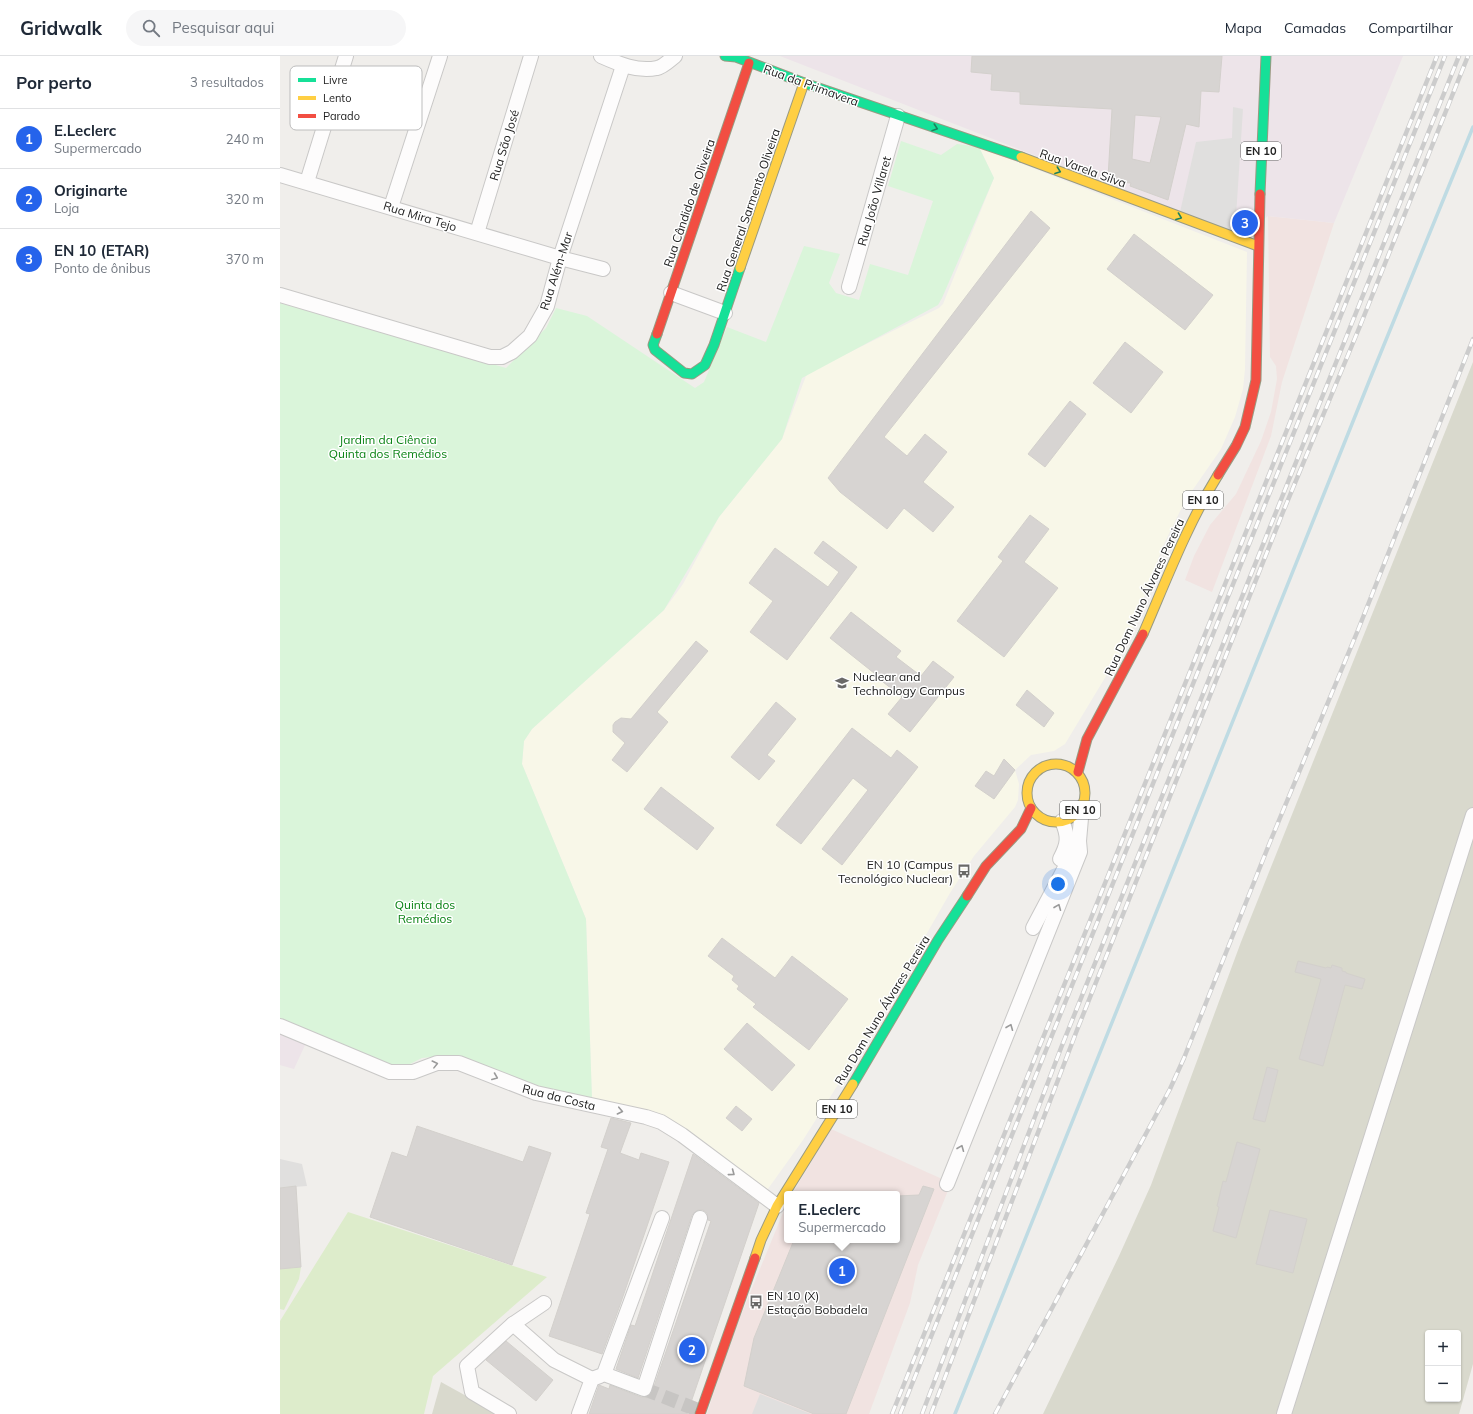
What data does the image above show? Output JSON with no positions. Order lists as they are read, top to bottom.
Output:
{
  "streets": {
    "main road": [
      "Rua da Primavera",
      "EN 10",
      "Rua Varela Silva",
      "Rua Cândido de Oliveira",
      "Rua General Sarmento Oliveira",
      "Rua Dom Nuno Álvares Pereira"
    ],
    "street": [
      "Rua São José",
      "Rua João Villaret",
      "Rua Mira Tejo",
      "Rua Além-Mar",
      "Rua da Costa"
    ]
  },
  "crossings": [
    ["Rua da Primavera", "Rua Varela Silva"],
    ["Rua da Primavera", "Rua João Villaret"],
    ["Rua da Primavera", "Rua Cândido de Oliveira"],
    ["Rua da Primavera", "Rua General Sarmento Oliveira"],
    ["Rua São José", "Rua Mira Tejo"],
    ["EN 10", "Rua Varela Silva"],
    ["EN 10", "Rua Dom Nuno Álvares Pereira"],
    ["Rua Varela Silva", "Rua João Villaret"],
    ["Rua Varela Silva", "Rua Dom Nuno Álvares Pereira"],
    ["Rua Cândido de Oliveira", "Rua General Sarmento Oliveira"],
    ["Rua Mira Tejo", "Rua Além-Mar"],
    ["Rua Dom Nuno Álvares Pereira", "Rua da Costa"]
  ],
  "one_way": ["Rua Varela Silva", "Rua da Costa"],
  "parks": ["Jardim da Ciência Quinta dos Remédios", "Quinta dos Remédios"],
  "places": {
    "school or university": ["Nuclear and Technology Campus"],
    "bus stop": ["EN 10 (Campus Tecnológico Nuclear)", "EN 10 (X) Estação Bobadela"]
  },
  "legend": ["Livre", "Lento", "Parado"],
  "page": {
    "header": "Gridwalk",
    "search": "Pesquisar aqui",
    "nav": ["Mapa", "Camadas", "Compartilhar"],
    "heading": ["Por perto", "3 resultados"],
    "list": [
      {
        "mark": "1",
        "name": "E.Leclerc",
        "note": "Supermercado",
        "value": "240 m"
      },
      {
        "mark": "2",
        "name": "Originarte",
        "note": "Loja",
        "value": "320 m"
      },
      {
        "mark": "3",
        "name": "EN 10 (ETAR)",
        "note": "Ponto de ônibus",
        "value": "370 m"
      }
    ],
    "pins": ["3", "1", "2"],
    "popup": ["E.Leclerc", "Supermercado"],
    "map_buttons": ["+", "−"]
  }
}
